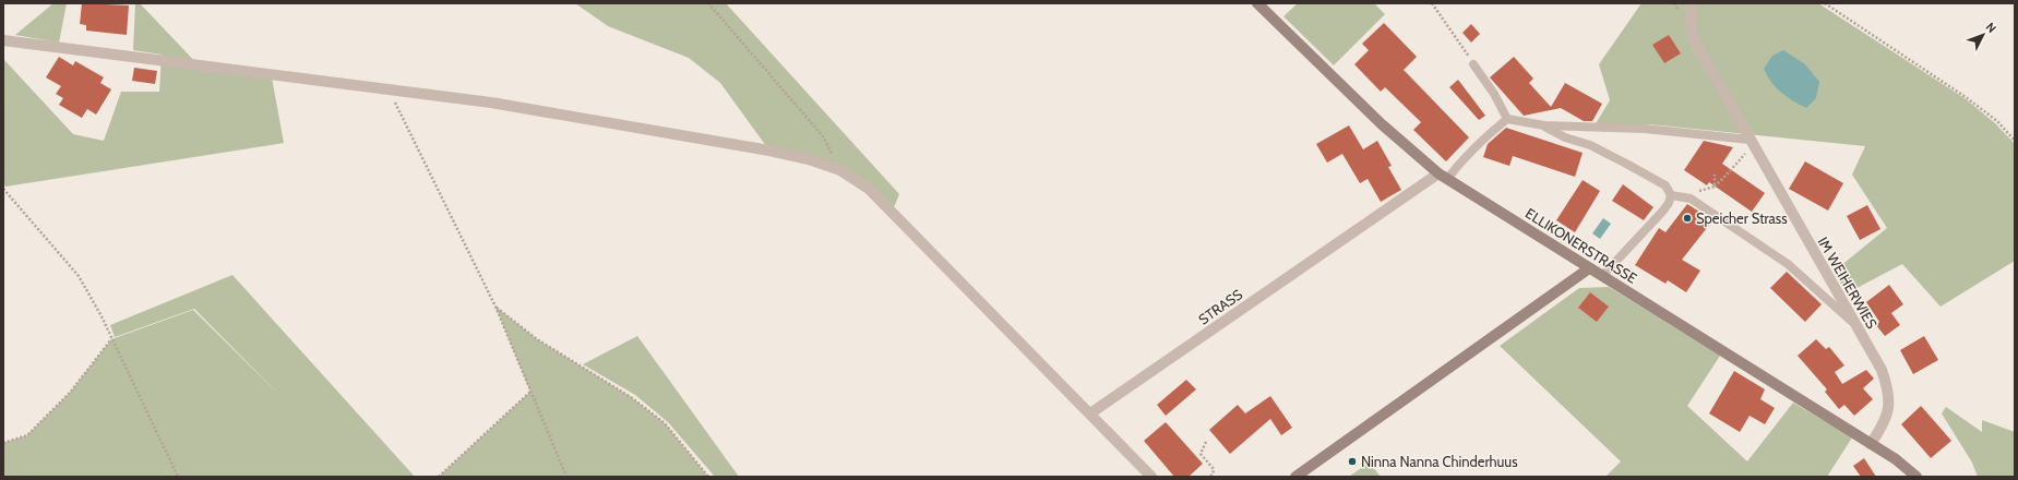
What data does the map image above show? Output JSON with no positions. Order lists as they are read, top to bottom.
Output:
{
  "streets": {
    "street": ["ELLIKONERSTRASSE", "IM WEIHERWIES", "STRASS"]
  },
  "crossings": [
    ["ELLIKONERSTRASSE", "IM WEIHERWIES"],
    ["ELLIKONERSTRASSE", "STRASS"]
  ],
  "places": ["Speicher Strass", "Ninna Nanna Chinderhuus"],
  "north": "top right"
}
